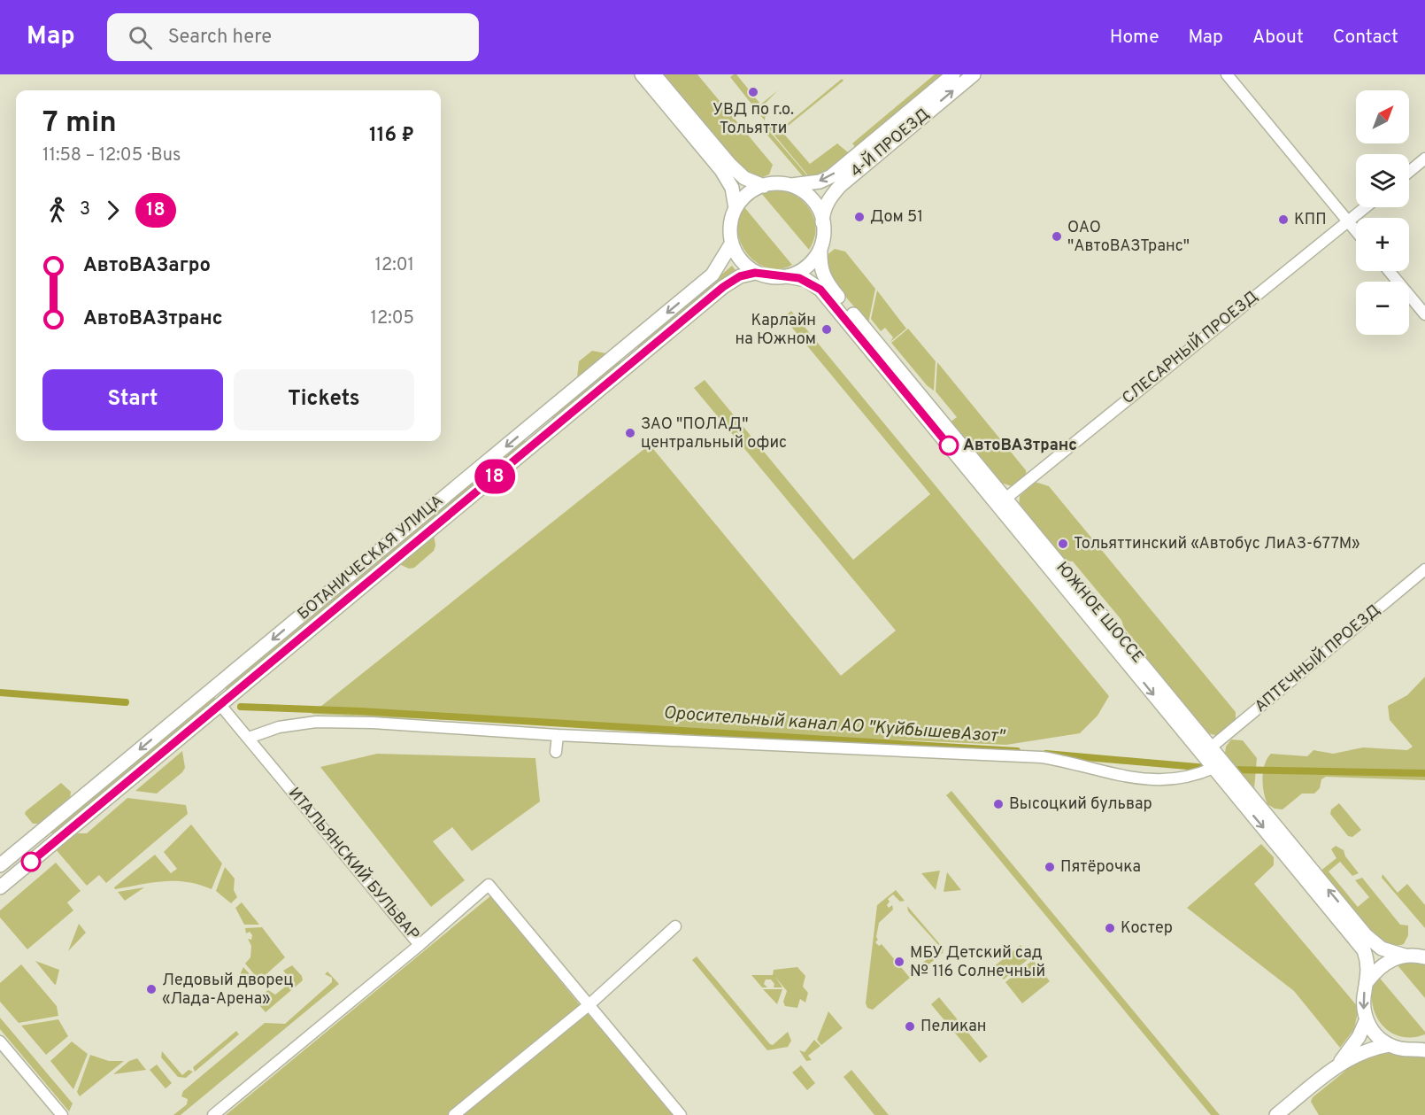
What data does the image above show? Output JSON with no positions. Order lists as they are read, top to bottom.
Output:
{
  "streets": {
    "main road": ["4-Й ПРОЕЗД", "БОТАНИЧЕСКАЯ УЛИЦА", "ЮЖНОЕ ШОССЕ"],
    "street": ["СЛЕСАРНЫЙ ПРОЕЗД", "АПТЕЧНЫЙ ПРОЕЗД", "ИТАЛЬЯНСКИЙ БУЛЬВАР"]
  },
  "crossings": [
    ["4-Й ПРОЕЗД", "БОТАНИЧЕСКАЯ УЛИЦА"],
    ["4-Й ПРОЕЗД", "ЮЖНОЕ ШОССЕ"],
    ["СЛЕСАРНЫЙ ПРОЕЗД", "ЮЖНОЕ ШОССЕ"],
    ["БОТАНИЧЕСКАЯ УЛИЦА", "ЮЖНОЕ ШОССЕ"],
    ["БОТАНИЧЕСКАЯ УЛИЦА", "ИТАЛЬЯНСКИЙ БУЛЬВАР"],
    ["ЮЖНОЕ ШОССЕ", "АПТЕЧНЫЙ ПРОЕЗД"]
  ],
  "water": ["Оросительный канал АО \"КуйбышевАзот\""],
  "places": [
    "УВД по г.о. Тольятти",
    "Дом 51",
    "КПП",
    "ОАО \"АвтоВАЗТранс\"",
    "Карлайн на Южном",
    "ЗАО \"ПОЛАД\" центральный офис",
    "АвтоВАЗтранс",
    "Тольяттинский «Автобус ЛиАЗ-677М»",
    "Высоцкий бульвар",
    "Пятёрочка",
    "Костер",
    "МБУ Детский сад № 116 Солнечный",
    "Ледовый дворец «Лада-Арена»",
    "Пеликан"
  ],
  "lines": ["bus line 18"],
  "north": "top right",
  "page": {
    "header": "Map",
    "search": "Search here",
    "nav": [
      "Home",
      "Map",
      "About",
      "Contact"
    ],
    "on_map": "18",
    "map_buttons": ["+", "−"],
    "heading": ["7 min", "11:58 – 12:05 · Bus", "116 ₽"],
    "legs": ["3", "18"],
    "list": [
      {
        "name": "АвтоВАЗагро",
        "value": "12:01"
      },
      {
        "name": "АвтоВАЗтранс",
        "value": "12:05"
      }
    ],
    "buttons": ["Start", "Tickets"]
  }
}
